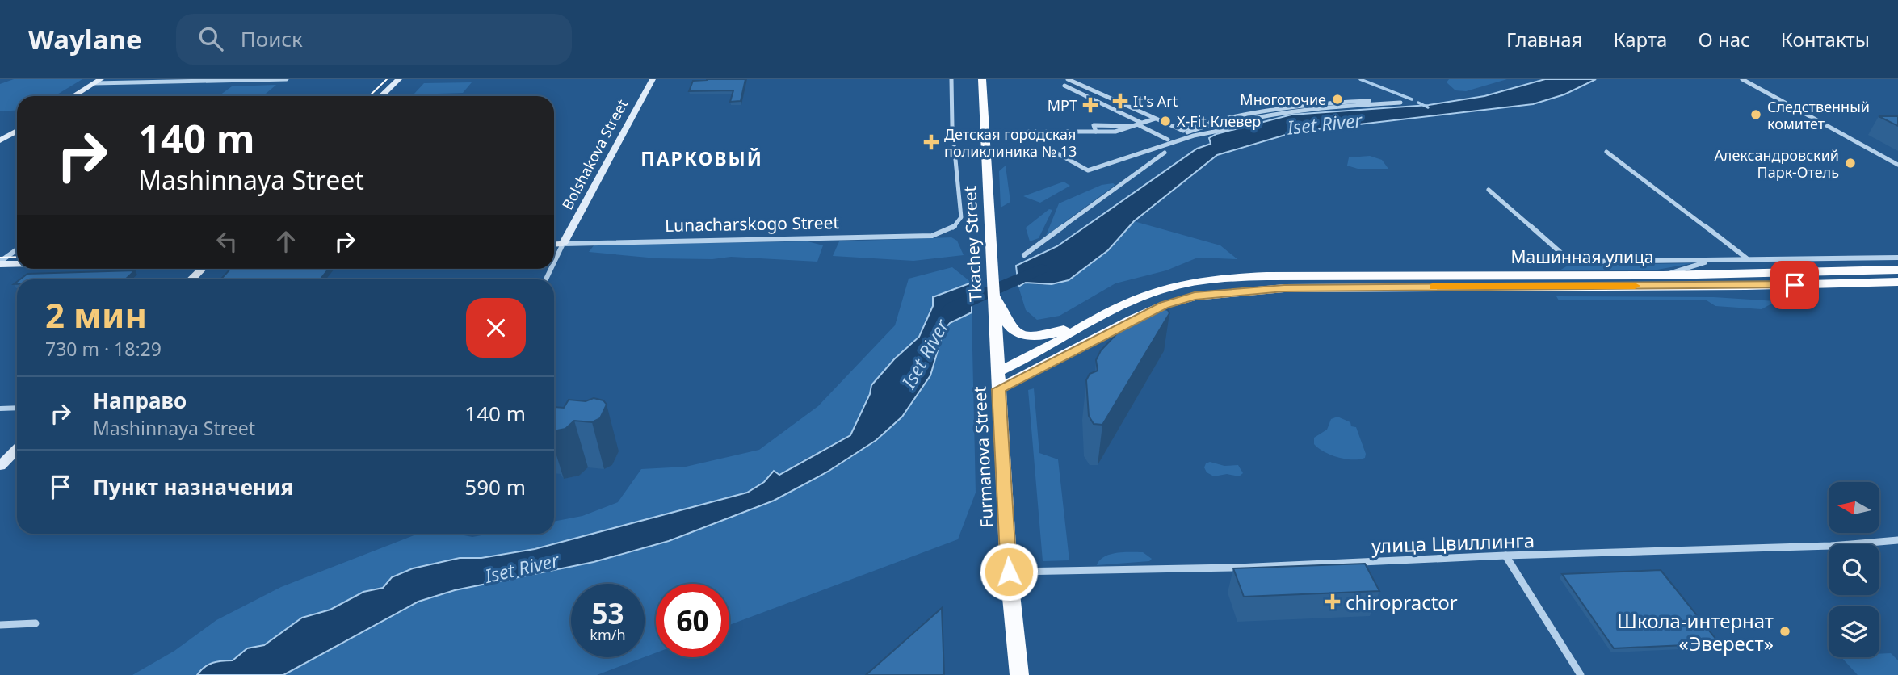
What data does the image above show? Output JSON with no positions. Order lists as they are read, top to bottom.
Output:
{
  "streets": {
    "main road": ["Tkachey Street", "Машинная улица", "Furmanova Street"],
    "street": ["Bolshakova Street", "Lunacharskogo Street", "улица Цвиллинга"]
  },
  "crossings": [
    ["Bolshakova Street", "Lunacharskogo Street"],
    ["Tkachey Street", "Furmanova Street"],
    ["Furmanova Street", "улица Цвиллинга"]
  ],
  "districts": ["ПАРКОВЫЙ"],
  "water": ["Iset River"],
  "places": {
    "other": [
      "Многоточие",
      "Следственный комитет",
      "X-Fit Клевер",
      "Александровский Парк-Отель",
      "Школа-интернат «Эверест»"
    ],
    "health": [
      "It's Art",
      "МРТ",
      "Детская городская поликлиника № 13",
      "chiropractor"
    ]
  },
  "north": "left",
  "page": {
    "header": "Waylane",
    "search": "Поиск",
    "nav": [
      "Главная",
      "Карта",
      "О нас",
      "Контакты"
    ],
    "turn": ["140 m", "Mashinnaya Street"],
    "heading": ["2 мин", "730 m · 18:29"],
    "list": [
      {
        "name": "Направо",
        "note": "Mashinnaya Street",
        "value": "140 m"
      },
      {
        "name": "Пункт назначения",
        "value": "590 m"
      }
    ],
    "speed": "53 km/h",
    "limit": "60"
  }
}
